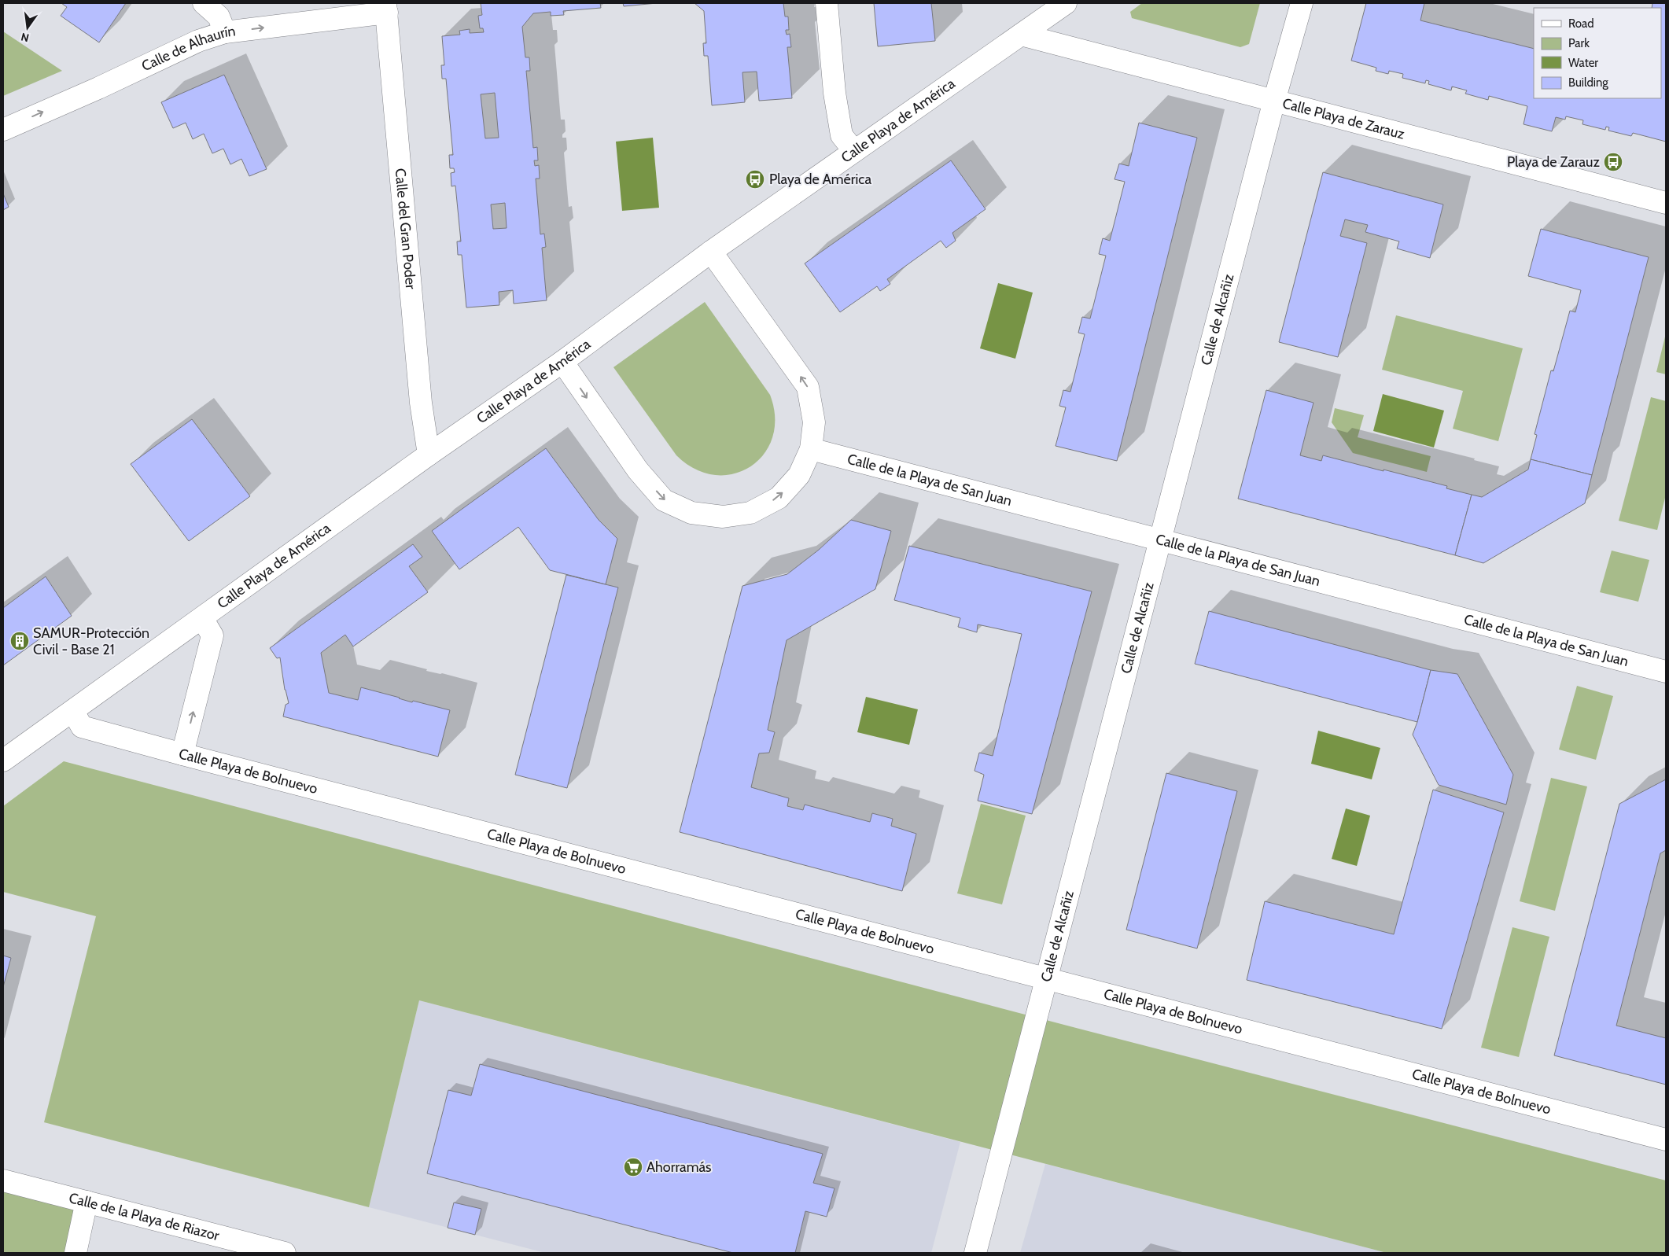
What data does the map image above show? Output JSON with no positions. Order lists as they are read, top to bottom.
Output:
{
  "streets": {
    "street": [
      "Calle de Alhaurín",
      "Calle Playa de Zarauz",
      "Calle Playa de América",
      "Calle del Gran Poder",
      "Calle de Alcañiz",
      "Calle de la Playa de San Juan",
      "Calle Playa de Bolnuevo",
      "Calle de la Playa de Riazor"
    ]
  },
  "crossings": [
    ["Calle de Alhaurín", "Calle del Gran Poder"],
    ["Calle Playa de Zarauz", "Calle Playa de América"],
    ["Calle Playa de Zarauz", "Calle de Alcañiz"],
    ["Calle Playa de América", "Calle del Gran Poder"],
    ["Calle Playa de América", "Calle Playa de Bolnuevo"],
    ["Calle de Alcañiz", "Calle de la Playa de San Juan"],
    ["Calle de Alcañiz", "Calle Playa de Bolnuevo"]
  ],
  "one_way": ["Calle de Alhaurín"],
  "places": {
    "bus stop": ["Playa de Zarauz", "Playa de América"],
    "building": ["SAMUR-Protección Civil - Base 21"],
    "supermarket": ["Ahorramás"]
  },
  "legend": [
    "Road",
    "Park",
    "Water",
    "Building"
  ],
  "north": "bottom"
}
